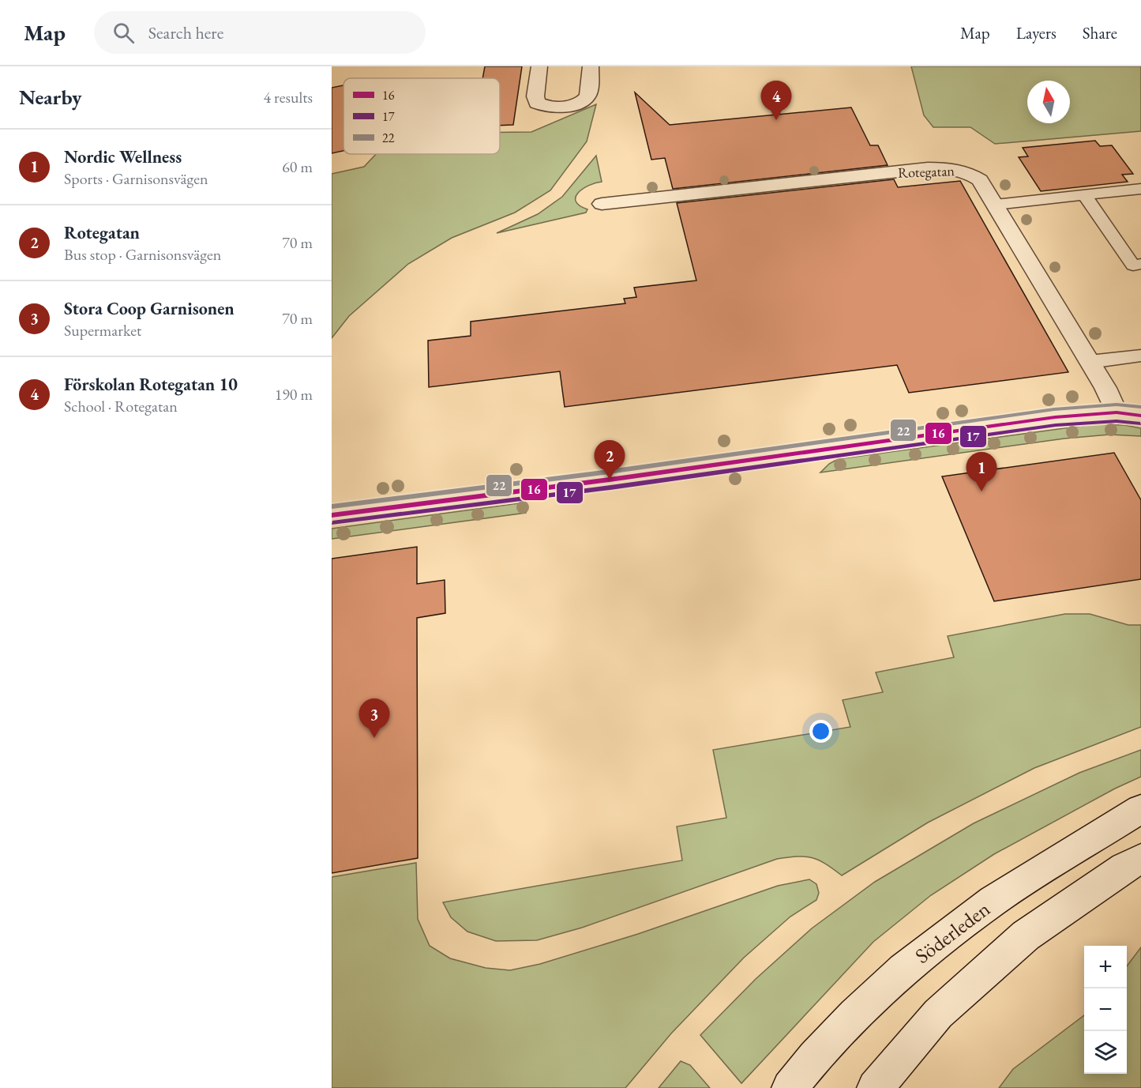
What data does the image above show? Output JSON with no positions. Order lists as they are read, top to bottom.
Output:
{
  "streets": {
    "street": ["Rotegatan", "Söderleden"]
  },
  "lines": ["transit line 22", "transit line 16", "transit line 17"],
  "legend": ["16", "17", "22"],
  "north": "top",
  "page": {
    "header": "Map",
    "search": "Search here",
    "nav": ["Map", "Layers", "Share"],
    "heading": ["Nearby", "4 results"],
    "pins": [
      "4",
      "2",
      "1",
      "3"
    ],
    "list": [
      {
        "mark": "1",
        "name": "Nordic Wellness",
        "note": "Sports · Garnisonsvägen",
        "value": "60 m"
      },
      {
        "mark": "2",
        "name": "Rotegatan",
        "note": "Bus stop · Garnisonsvägen",
        "value": "70 m"
      },
      {
        "mark": "3",
        "name": "Stora Coop Garnisonen",
        "note": "Supermarket",
        "value": "70 m"
      },
      {
        "mark": "4",
        "name": "Förskolan Rotegatan 10",
        "note": "School · Rotegatan",
        "value": "190 m"
      }
    ],
    "map_buttons": ["+", "−"]
  }
}
